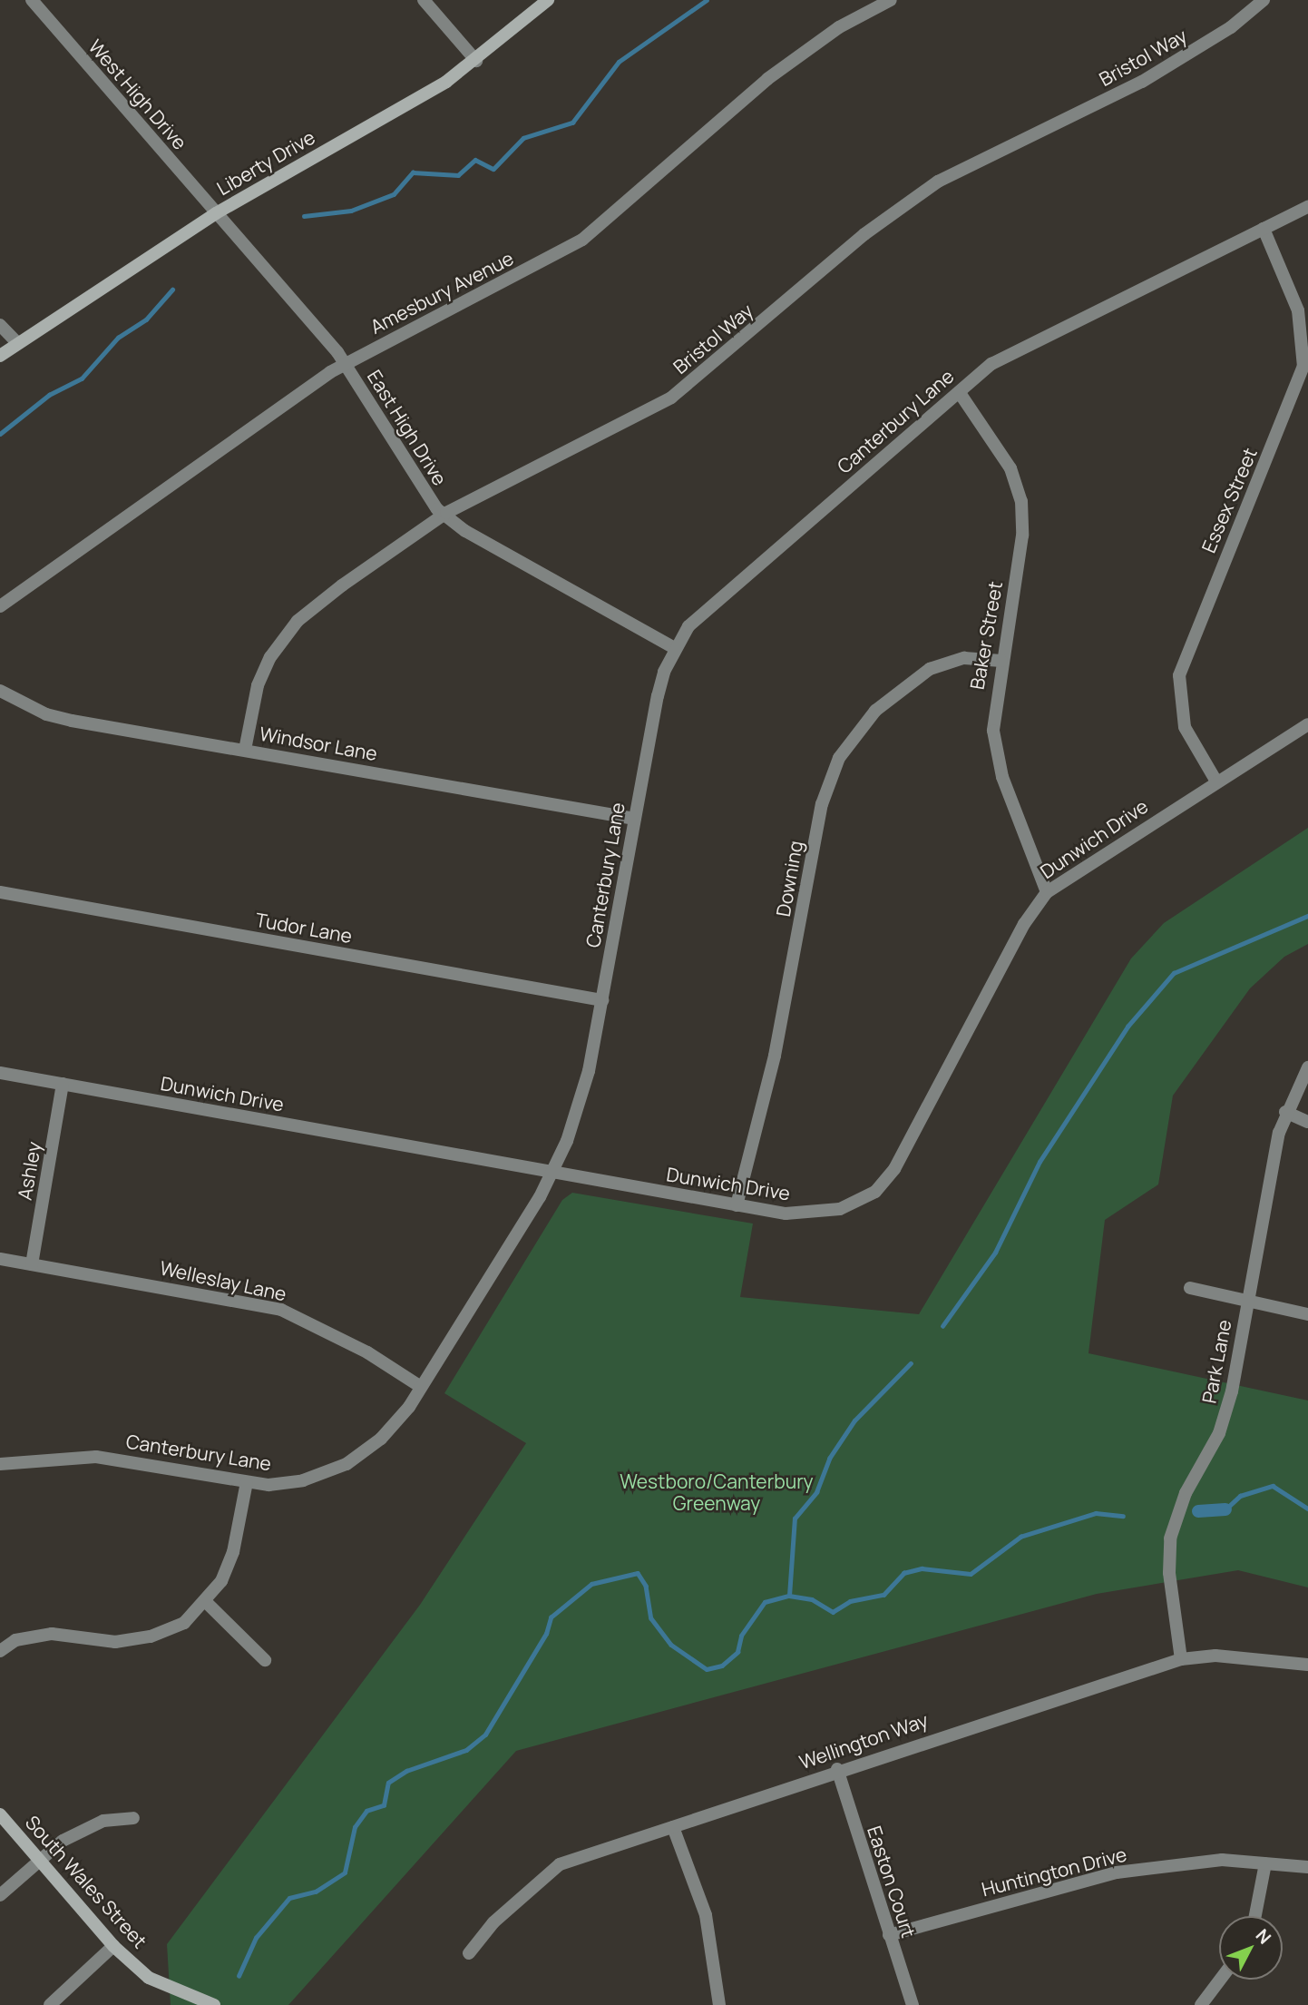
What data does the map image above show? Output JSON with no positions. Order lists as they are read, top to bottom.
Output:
{
  "streets": {
    "main road": ["Liberty Drive", "South Wales Street"],
    "street": [
      "Bristol Way",
      "West High Drive",
      "Amesbury Avenue",
      "Canterbury Lane",
      "East High Drive",
      "Essex Street",
      "Baker Street",
      "Windsor Lane",
      "Dunwich Drive",
      "Downing",
      "Tudor Lane",
      "Ashley",
      "Welleslay Lane",
      "Park Lane",
      "Wellington Way",
      "Huntington Drive",
      "Easton Court"
    ]
  },
  "crossings": [
    ["Bristol Way", "East High Drive"],
    ["Bristol Way", "Windsor Lane"],
    ["West High Drive", "Liberty Drive"],
    ["West High Drive", "East High Drive"],
    ["Liberty Drive", "East High Drive"],
    ["Amesbury Avenue", "East High Drive"],
    ["Canterbury Lane", "East High Drive"],
    ["Canterbury Lane", "Essex Street"],
    ["Canterbury Lane", "Baker Street"],
    ["Canterbury Lane", "Windsor Lane"],
    ["Canterbury Lane", "Dunwich Drive"],
    ["Canterbury Lane", "Tudor Lane"],
    ["Canterbury Lane", "Welleslay Lane"],
    ["Essex Street", "Dunwich Drive"],
    ["Baker Street", "Dunwich Drive"],
    ["Baker Street", "Downing"],
    ["Dunwich Drive", "Downing"],
    ["Dunwich Drive", "Ashley"],
    ["Ashley", "Welleslay Lane"],
    ["Park Lane", "Wellington Way"],
    ["Wellington Way", "Easton Court"],
    ["Huntington Drive", "Easton Court"]
  ],
  "parks": ["Westboro/Canterbury Greenway"],
  "north": "top right"
}
